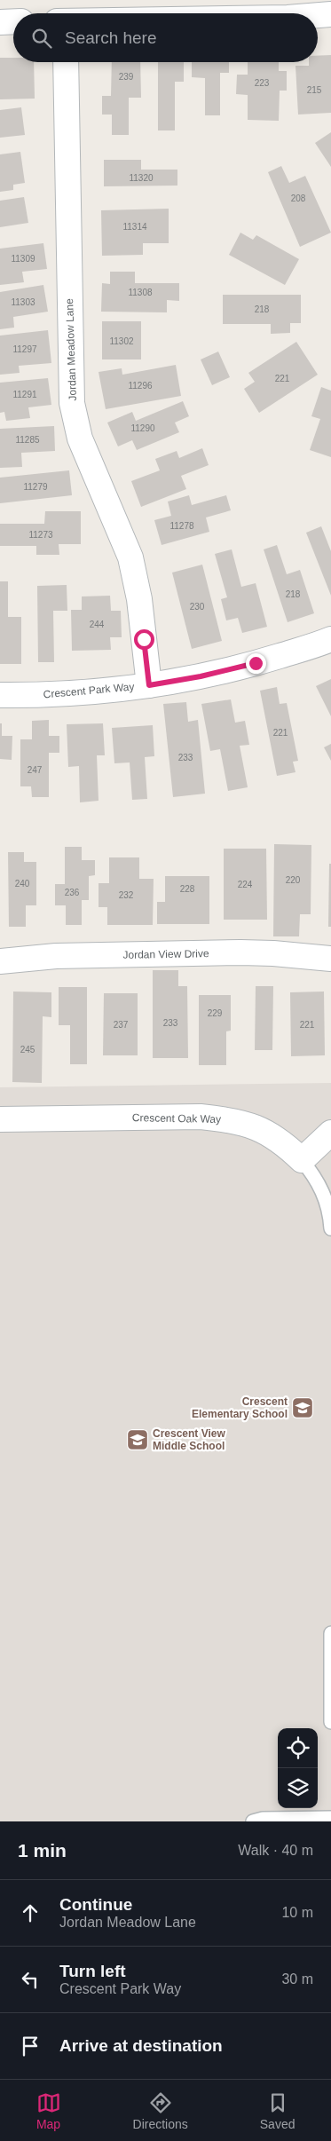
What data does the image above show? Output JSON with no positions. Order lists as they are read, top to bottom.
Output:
{
  "streets": {
    "street": [
      "Jordan Meadow Lane",
      "Crescent Park Way",
      "Jordan View Drive",
      "Crescent Oak Way"
    ]
  },
  "crossings": [
    ["Jordan Meadow Lane", "Crescent Park Way"]
  ],
  "places": {
    "school or university": ["Crescent Elementary School", "Crescent View Middle School"]
  },
  "house_numbers": [
    "239",
    "223",
    "215",
    "11320",
    "208",
    "11314",
    "11309",
    "11308",
    "11303",
    "218",
    "11302",
    "11297",
    "221",
    "11296",
    "11291",
    "11290",
    "11285",
    "11279",
    "11278",
    "11273",
    "218",
    "230",
    "244",
    "221",
    "233",
    "247",
    "220",
    "240",
    "224",
    "228",
    "236",
    "232",
    "229",
    "233",
    "237",
    "221",
    "245"
  ],
  "page": {
    "search": "Search here",
    "heading": ["1 min", "Walk · 40 m"],
    "list": [
      ["Continue", "Jordan Meadow Lane", "10 m"],
      ["Turn left", "Crescent Park Way", "30 m"],
      "Arrive at destination"
    ],
    "nav": ["Map", "Directions", "Saved"]
  }
}
